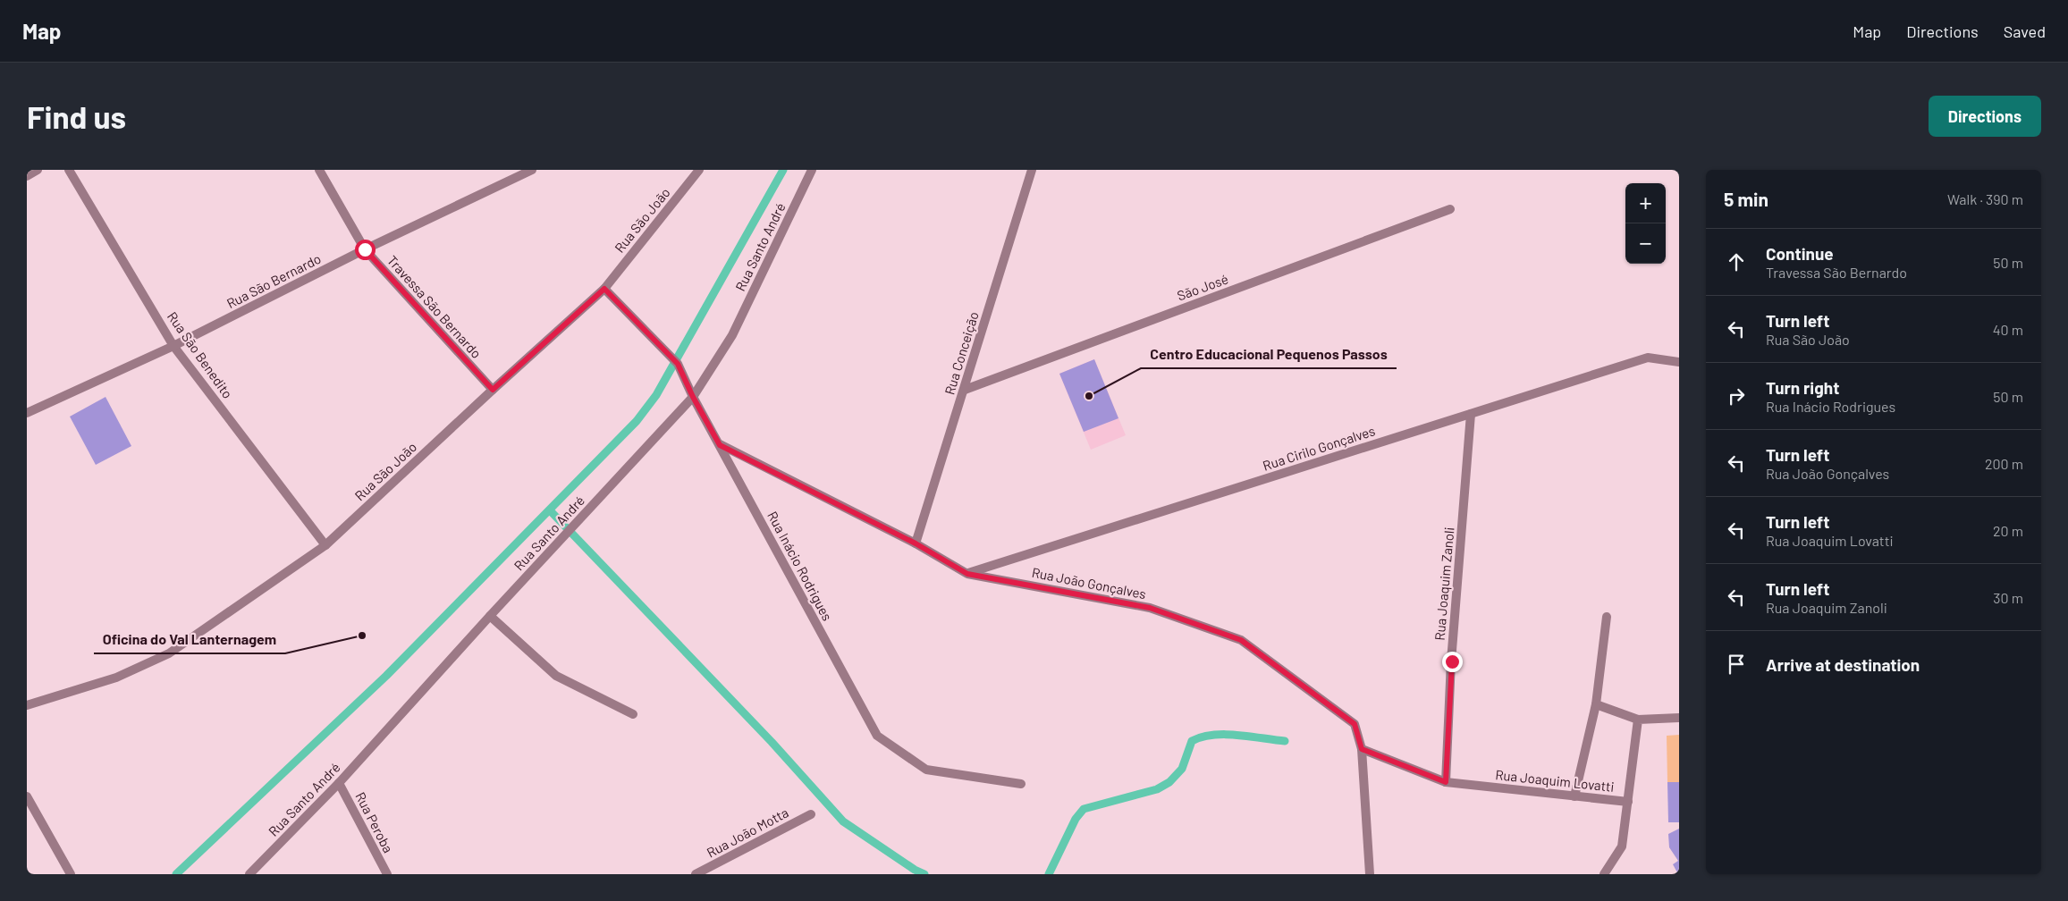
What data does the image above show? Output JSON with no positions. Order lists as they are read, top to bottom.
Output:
{
  "streets": {
    "street": [
      "Rua São João",
      "Rua Santo André",
      "Rua São Bernardo",
      "São José",
      "Travessa São Bernardo",
      "Rua Conceição",
      "Rua São Benedito",
      "Rua Cirilo Gonçalves",
      "Rua Inácio Rodrigues",
      "Rua João Gonçalves",
      "Rua Joaquim Zanoli",
      "Rua Joaquim Lovatti",
      "Rua Peroba",
      "Rua João Motta"
    ]
  },
  "crossings": [
    ["Rua São João", "Travessa São Bernardo"],
    ["Rua São João", "Rua São Benedito"],
    ["Rua São João", "Rua Inácio Rodrigues"],
    ["Rua Santo André", "Rua Inácio Rodrigues"],
    ["Rua Santo André", "Rua Peroba"],
    ["Rua São Bernardo", "Travessa São Bernardo"],
    ["Rua São Bernardo", "Rua São Benedito"],
    ["São José", "Rua Conceição"],
    ["Rua Conceição", "Rua João Gonçalves"],
    ["Rua Cirilo Gonçalves", "Rua João Gonçalves"],
    ["Rua Cirilo Gonçalves", "Rua Joaquim Zanoli"],
    ["Rua Inácio Rodrigues", "Rua João Gonçalves"],
    ["Rua João Gonçalves", "Rua Joaquim Lovatti"],
    ["Rua Joaquim Zanoli", "Rua Joaquim Lovatti"]
  ],
  "places": ["Centro Educacional Pequenos Passos", "Oficina do Val Lanternagem"],
  "page": {
    "header": "Map",
    "nav": ["Map", "Directions", "Saved"],
    "buttons": "Directions",
    "title": "Find us",
    "heading": ["5 min", "Walk · 390 m"],
    "map_buttons": ["+", "−"],
    "list": [
      ["Continue", "Travessa São Bernardo", "50 m"],
      ["Turn left", "Rua São João", "40 m"],
      ["Turn right", "Rua Inácio Rodrigues", "50 m"],
      ["Turn left", "Rua João Gonçalves", "200 m"],
      ["Turn left", "Rua Joaquim Lovatti", "20 m"],
      ["Turn left", "Rua Joaquim Zanoli", "30 m"],
      "Arrive at destination"
    ]
  }
}
